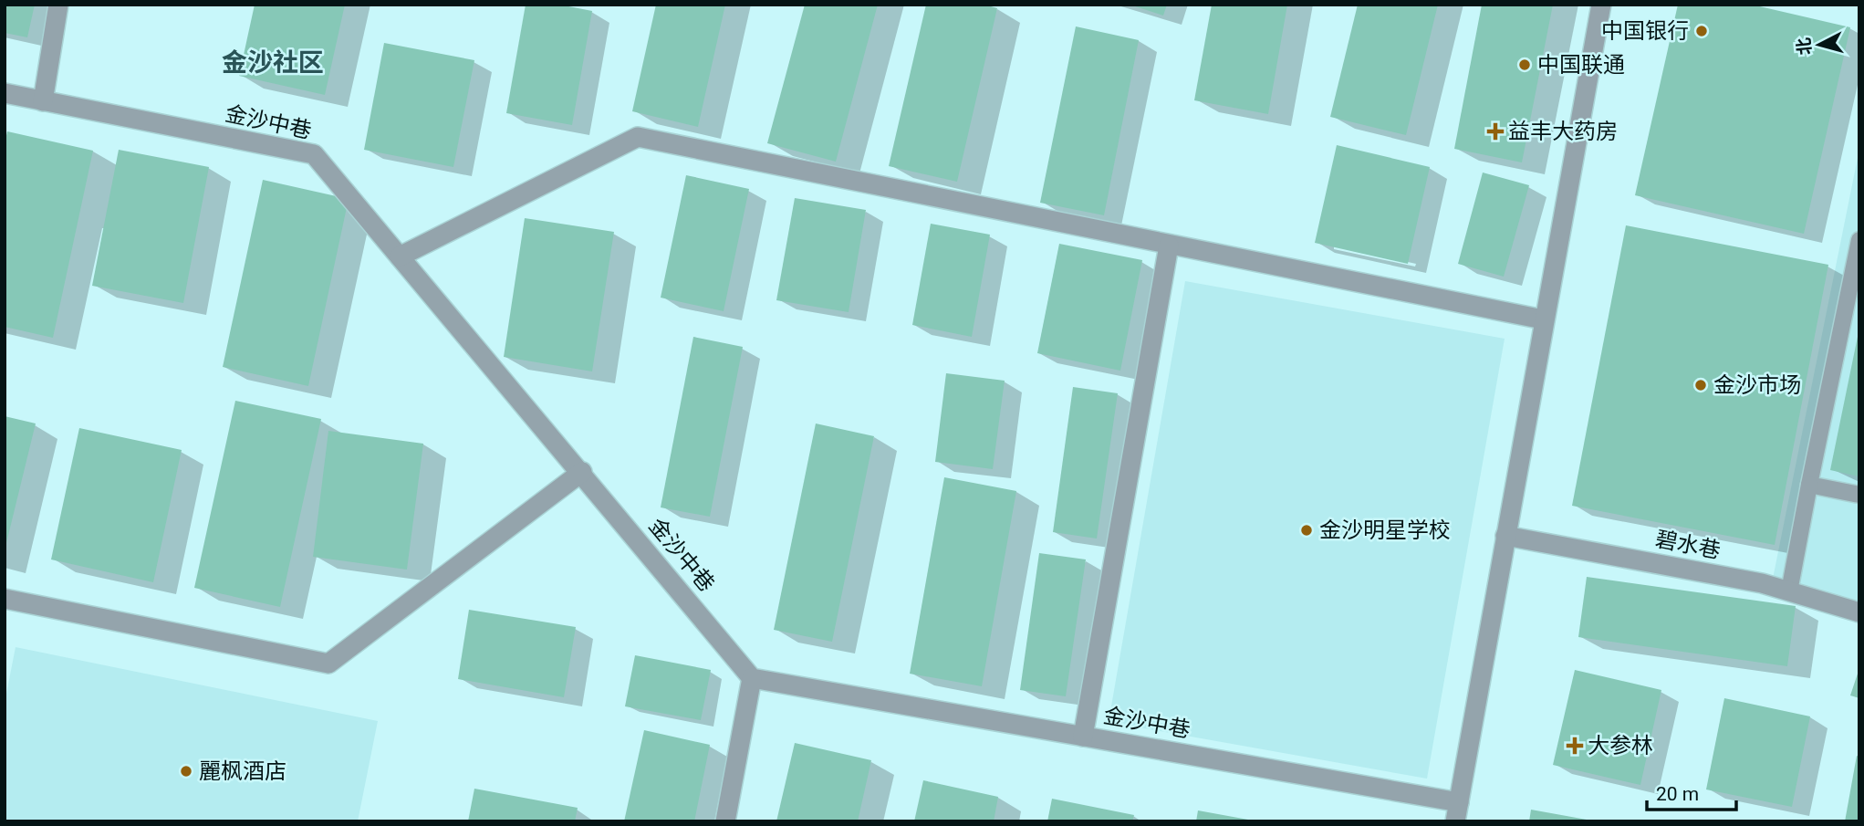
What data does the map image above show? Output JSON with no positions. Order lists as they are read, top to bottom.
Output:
{
  "streets": {
    "street": ["金沙中巷", "碧水巷"]
  },
  "districts": ["金沙社区"],
  "places": {
    "other": [
      "中国银行",
      "中国联通",
      "金沙市场",
      "金沙明星学校",
      "麗枫酒店"
    ],
    "health": ["益丰大药房", "大参林"]
  },
  "scale_bar": "20 m",
  "north": "left"
}
